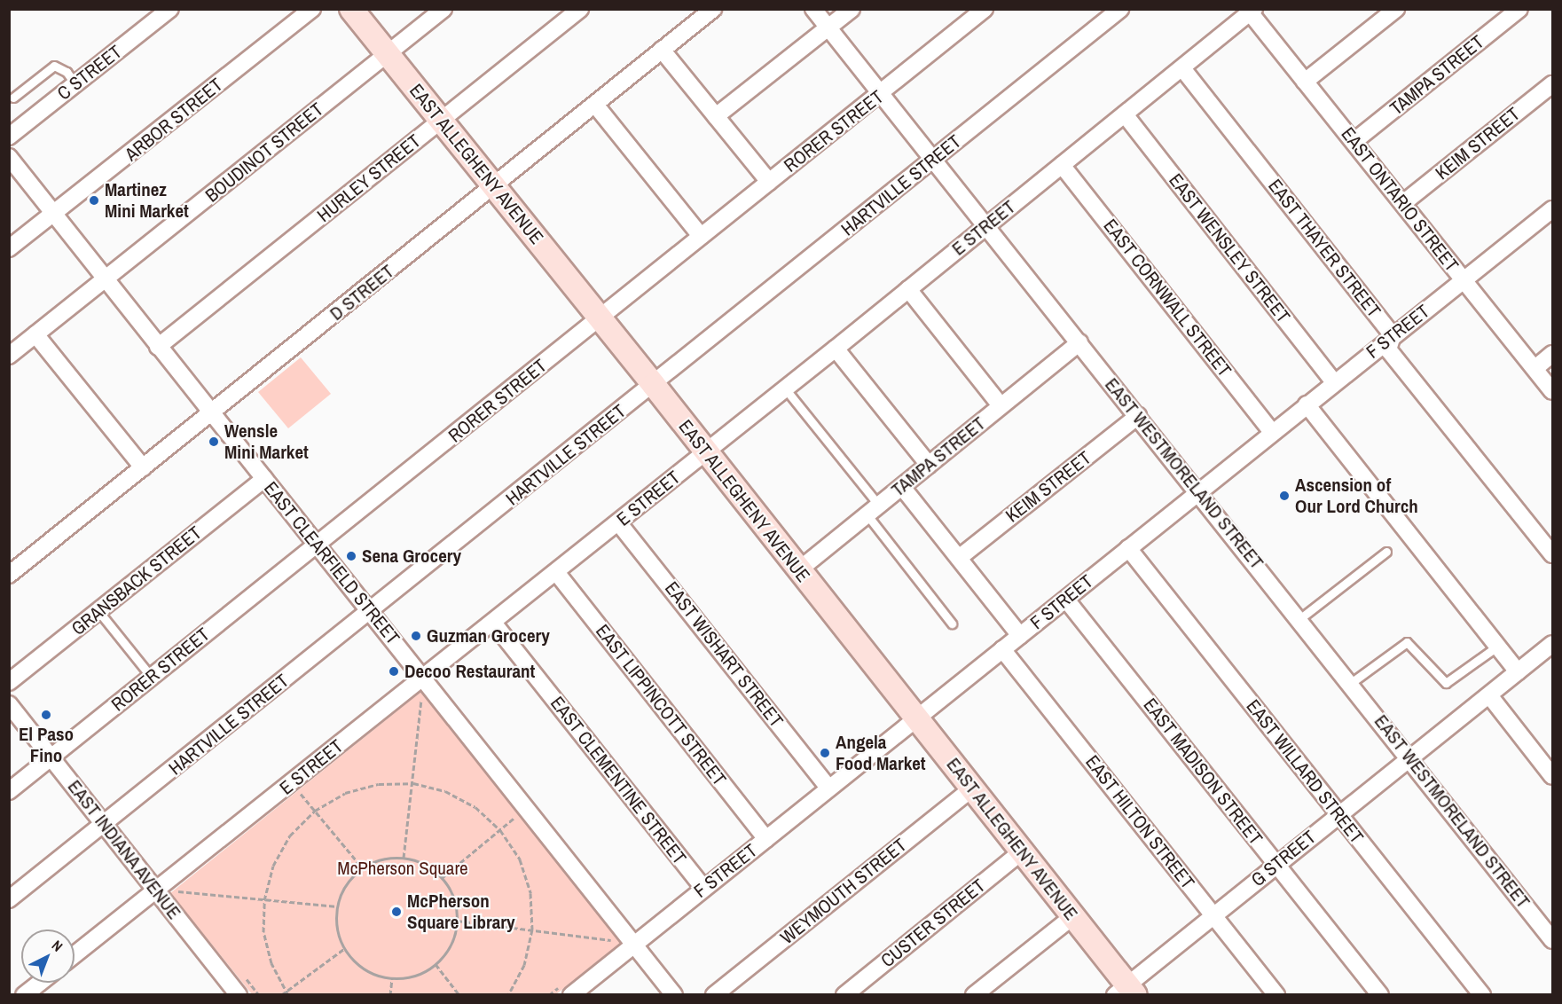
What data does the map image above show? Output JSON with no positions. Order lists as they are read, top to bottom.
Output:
{
  "streets": {
    "main road": ["EAST ALLEGHENY AVENUE"],
    "street": [
      "C STREET",
      "TAMPA STREET",
      "ARBOR STREET",
      "RORER STREET",
      "KEIM STREET",
      "BOUDINOT STREET",
      "HURLEY STREET",
      "HARTVILLE STREET",
      "EAST ONTARIO STREET",
      "E STREET",
      "EAST WENSLEY STREET",
      "EAST THAYER STREET",
      "D STREET",
      "EAST CORNWALL STREET",
      "F STREET",
      "EAST WESTMORELAND STREET",
      "EAST CLEARFIELD STREET",
      "GRANSBACK STREET",
      "EAST WISHART STREET",
      "EAST LIPPINCOTT STREET",
      "EAST MADISON STREET",
      "EAST WILLARD STREET",
      "EAST CLEMENTINE STREET",
      "EAST HILTON STREET",
      "EAST INDIANA AVENUE",
      "G STREET",
      "WEYMOUTH STREET",
      "CUSTER STREET"
    ]
  },
  "crossings": [
    ["TAMPA STREET", "EAST ALLEGHENY AVENUE"],
    ["TAMPA STREET", "EAST ONTARIO STREET"],
    ["TAMPA STREET", "EAST WESTMORELAND STREET"],
    ["ARBOR STREET", "EAST CLEARFIELD STREET"],
    ["RORER STREET", "EAST ALLEGHENY AVENUE"],
    ["RORER STREET", "EAST WESTMORELAND STREET"],
    ["RORER STREET", "EAST CLEARFIELD STREET"],
    ["RORER STREET", "EAST INDIANA AVENUE"],
    ["KEIM STREET", "EAST ONTARIO STREET"],
    ["KEIM STREET", "EAST WESTMORELAND STREET"],
    ["BOUDINOT STREET", "EAST ALLEGHENY AVENUE"],
    ["BOUDINOT STREET", "EAST CLEARFIELD STREET"],
    ["EAST ALLEGHENY AVENUE", "HURLEY STREET"],
    ["EAST ALLEGHENY AVENUE", "HARTVILLE STREET"],
    ["EAST ALLEGHENY AVENUE", "E STREET"],
    ["EAST ALLEGHENY AVENUE", "D STREET"],
    ["EAST ALLEGHENY AVENUE", "F STREET"],
    ["EAST ALLEGHENY AVENUE", "G STREET"],
    ["EAST ALLEGHENY AVENUE", "WEYMOUTH STREET"],
    ["EAST ALLEGHENY AVENUE", "CUSTER STREET"],
    ["HURLEY STREET", "EAST CLEARFIELD STREET"],
    ["HARTVILLE STREET", "EAST WESTMORELAND STREET"],
    ["HARTVILLE STREET", "EAST CLEARFIELD STREET"],
    ["HARTVILLE STREET", "EAST INDIANA AVENUE"],
    ["EAST ONTARIO STREET", "E STREET"],
    ["EAST ONTARIO STREET", "F STREET"],
    ["E STREET", "EAST WENSLEY STREET"],
    ["E STREET", "EAST THAYER STREET"],
    ["E STREET", "EAST CORNWALL STREET"],
    ["E STREET", "EAST WESTMORELAND STREET"],
    ["E STREET", "EAST CLEARFIELD STREET"],
    ["E STREET", "EAST WISHART STREET"],
    ["E STREET", "EAST LIPPINCOTT STREET"],
    ["E STREET", "EAST CLEMENTINE STREET"],
    ["E STREET", "EAST INDIANA AVENUE"],
    ["EAST WENSLEY STREET", "F STREET"],
    ["EAST THAYER STREET", "F STREET"],
    ["D STREET", "EAST CLEARFIELD STREET"],
    ["EAST CORNWALL STREET", "F STREET"],
    ["F STREET", "EAST WESTMORELAND STREET"],
    ["F STREET", "EAST CLEARFIELD STREET"],
    ["F STREET", "EAST WISHART STREET"],
    ["F STREET", "EAST LIPPINCOTT STREET"],
    ["F STREET", "EAST MADISON STREET"],
    ["F STREET", "EAST WILLARD STREET"],
    ["F STREET", "EAST CLEMENTINE STREET"],
    ["F STREET", "EAST HILTON STREET"],
    ["EAST WESTMORELAND STREET", "G STREET"],
    ["EAST CLEARFIELD STREET", "GRANSBACK STREET"],
    ["EAST MADISON STREET", "G STREET"],
    ["EAST WILLARD STREET", "G STREET"],
    ["EAST HILTON STREET", "G STREET"]
  ],
  "parks": ["McPherson Square"],
  "places": [
    "Martinez Mini Market",
    "Wensle Mini Market",
    "Ascension of Our Lord Church",
    "Sena Grocery",
    "Guzman Grocery",
    "Decoo Restaurant",
    "El Paso Fino",
    "Angela Food Market",
    "McPherson Square Library"
  ],
  "north": "top right"
}
